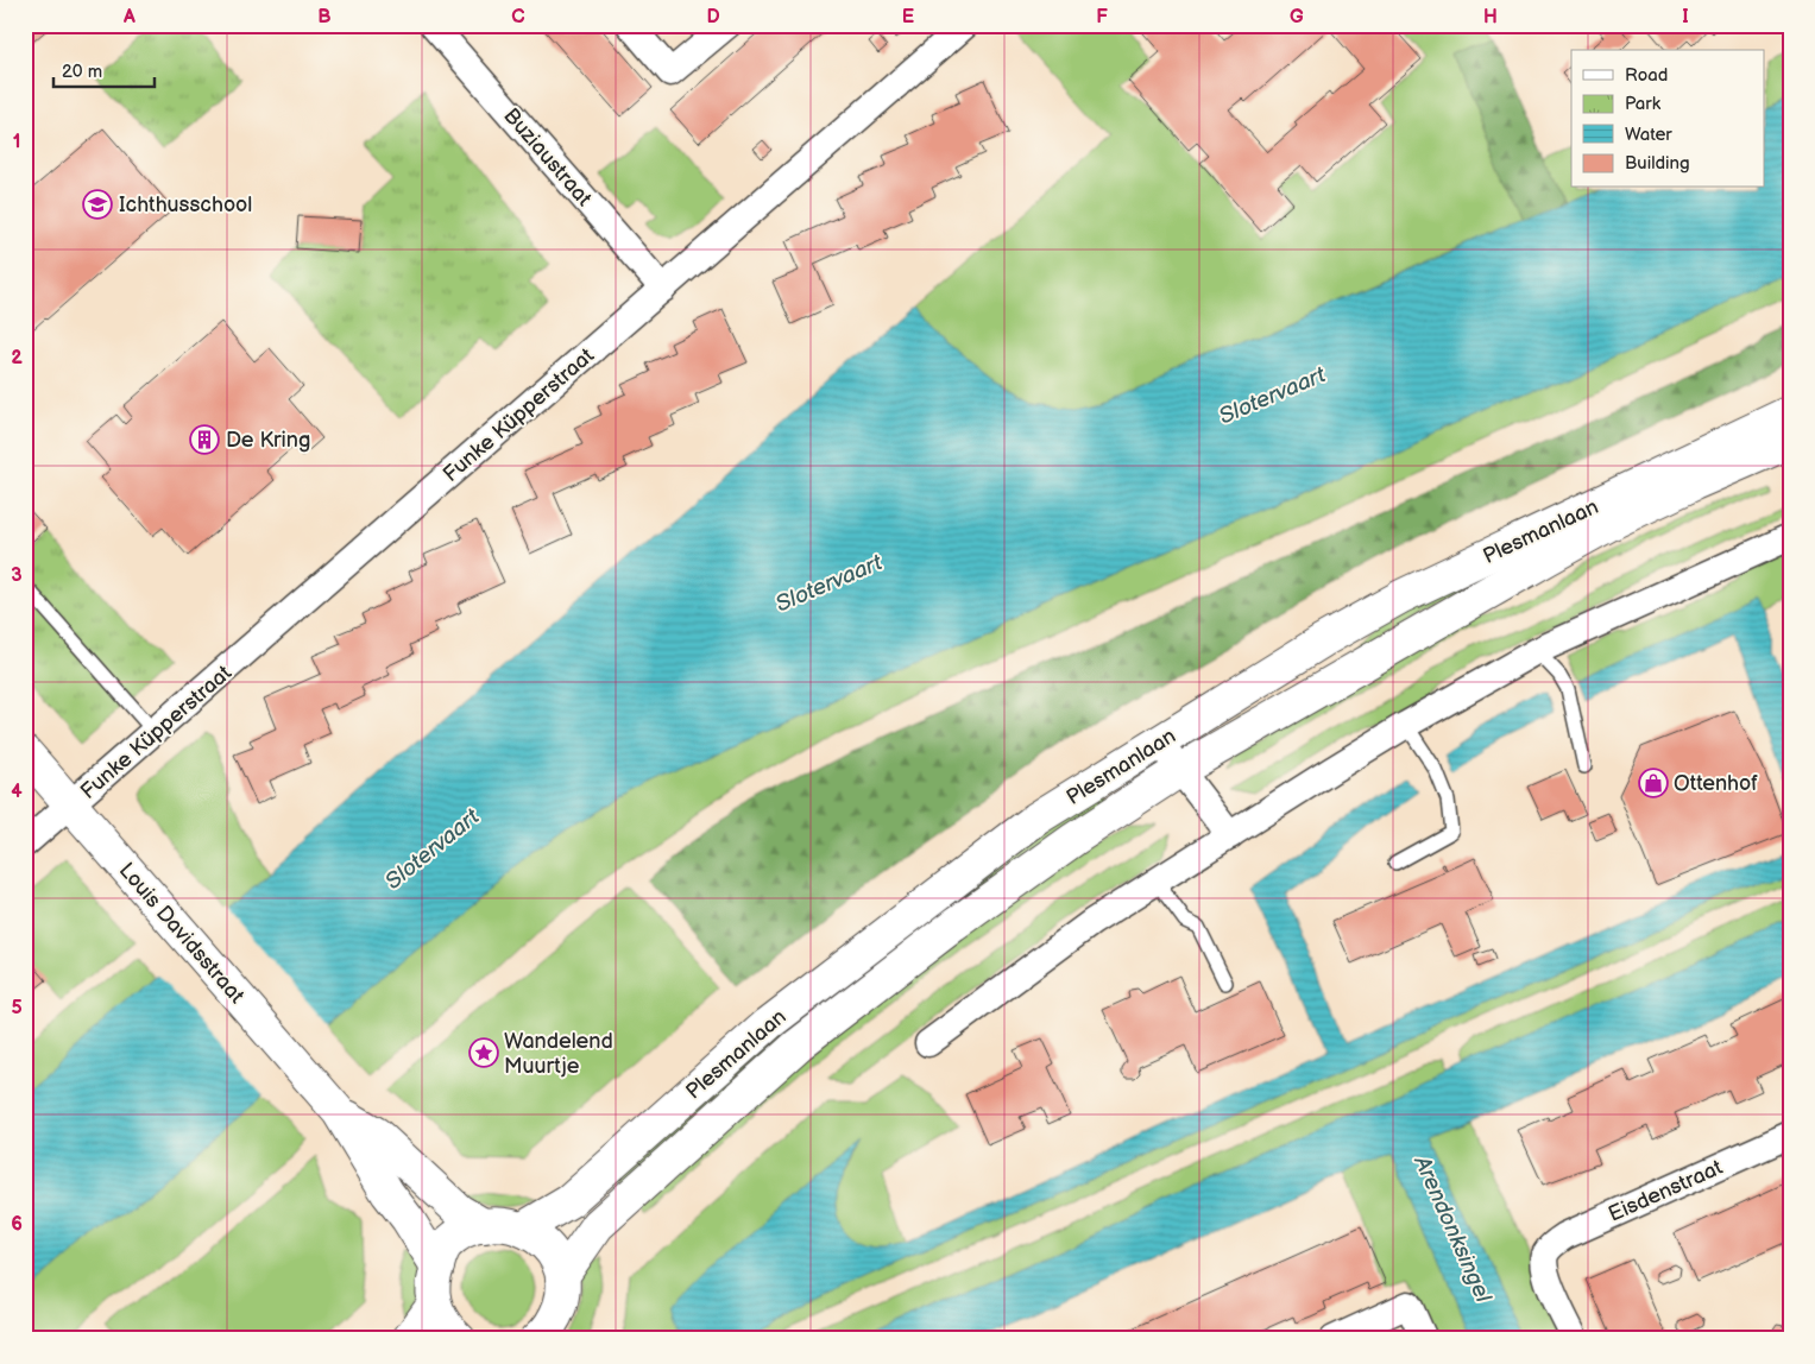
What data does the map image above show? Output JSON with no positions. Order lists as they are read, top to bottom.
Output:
{
  "streets": {
    "main road": ["Plesmanlaan", "Louis Davidsstraat"],
    "street": ["Buziaustraat", "Funke Küpperstraat", "Eisdenstraat"]
  },
  "crossings": [
    ["Buziaustraat", "Funke Küpperstraat"],
    ["Funke Küpperstraat", "Louis Davidsstraat"]
  ],
  "water": ["Slotervaart", "Arendonksingel"],
  "places": {
    "school or university": ["Ichthusschool"],
    "building": ["De Kring"],
    "shop": ["Ottenhof"],
    "place": ["Wandelend Muurtje"]
  },
  "legend": [
    "Road",
    "Park",
    "Water",
    "Building"
  ],
  "scale_bar": "20 m",
  "grid": {
    "columns": [
      "A",
      "B",
      "C",
      "D",
      "E",
      "F",
      "G",
      "H",
      "I"
    ],
    "rows": [
      "1",
      "2",
      "3",
      "4",
      "5",
      "6"
    ]
  }
}
